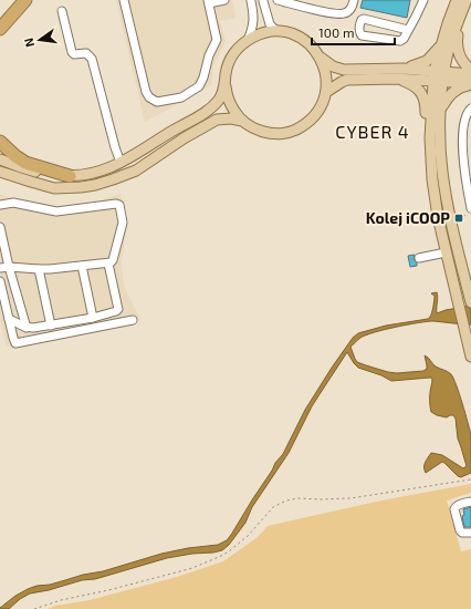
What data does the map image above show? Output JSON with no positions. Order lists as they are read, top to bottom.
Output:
{
  "districts": ["CYBER 4"],
  "places": {
    "transit": ["Kolej iCOOP"]
  },
  "scale_bar": "100 m",
  "north": "left"
}
